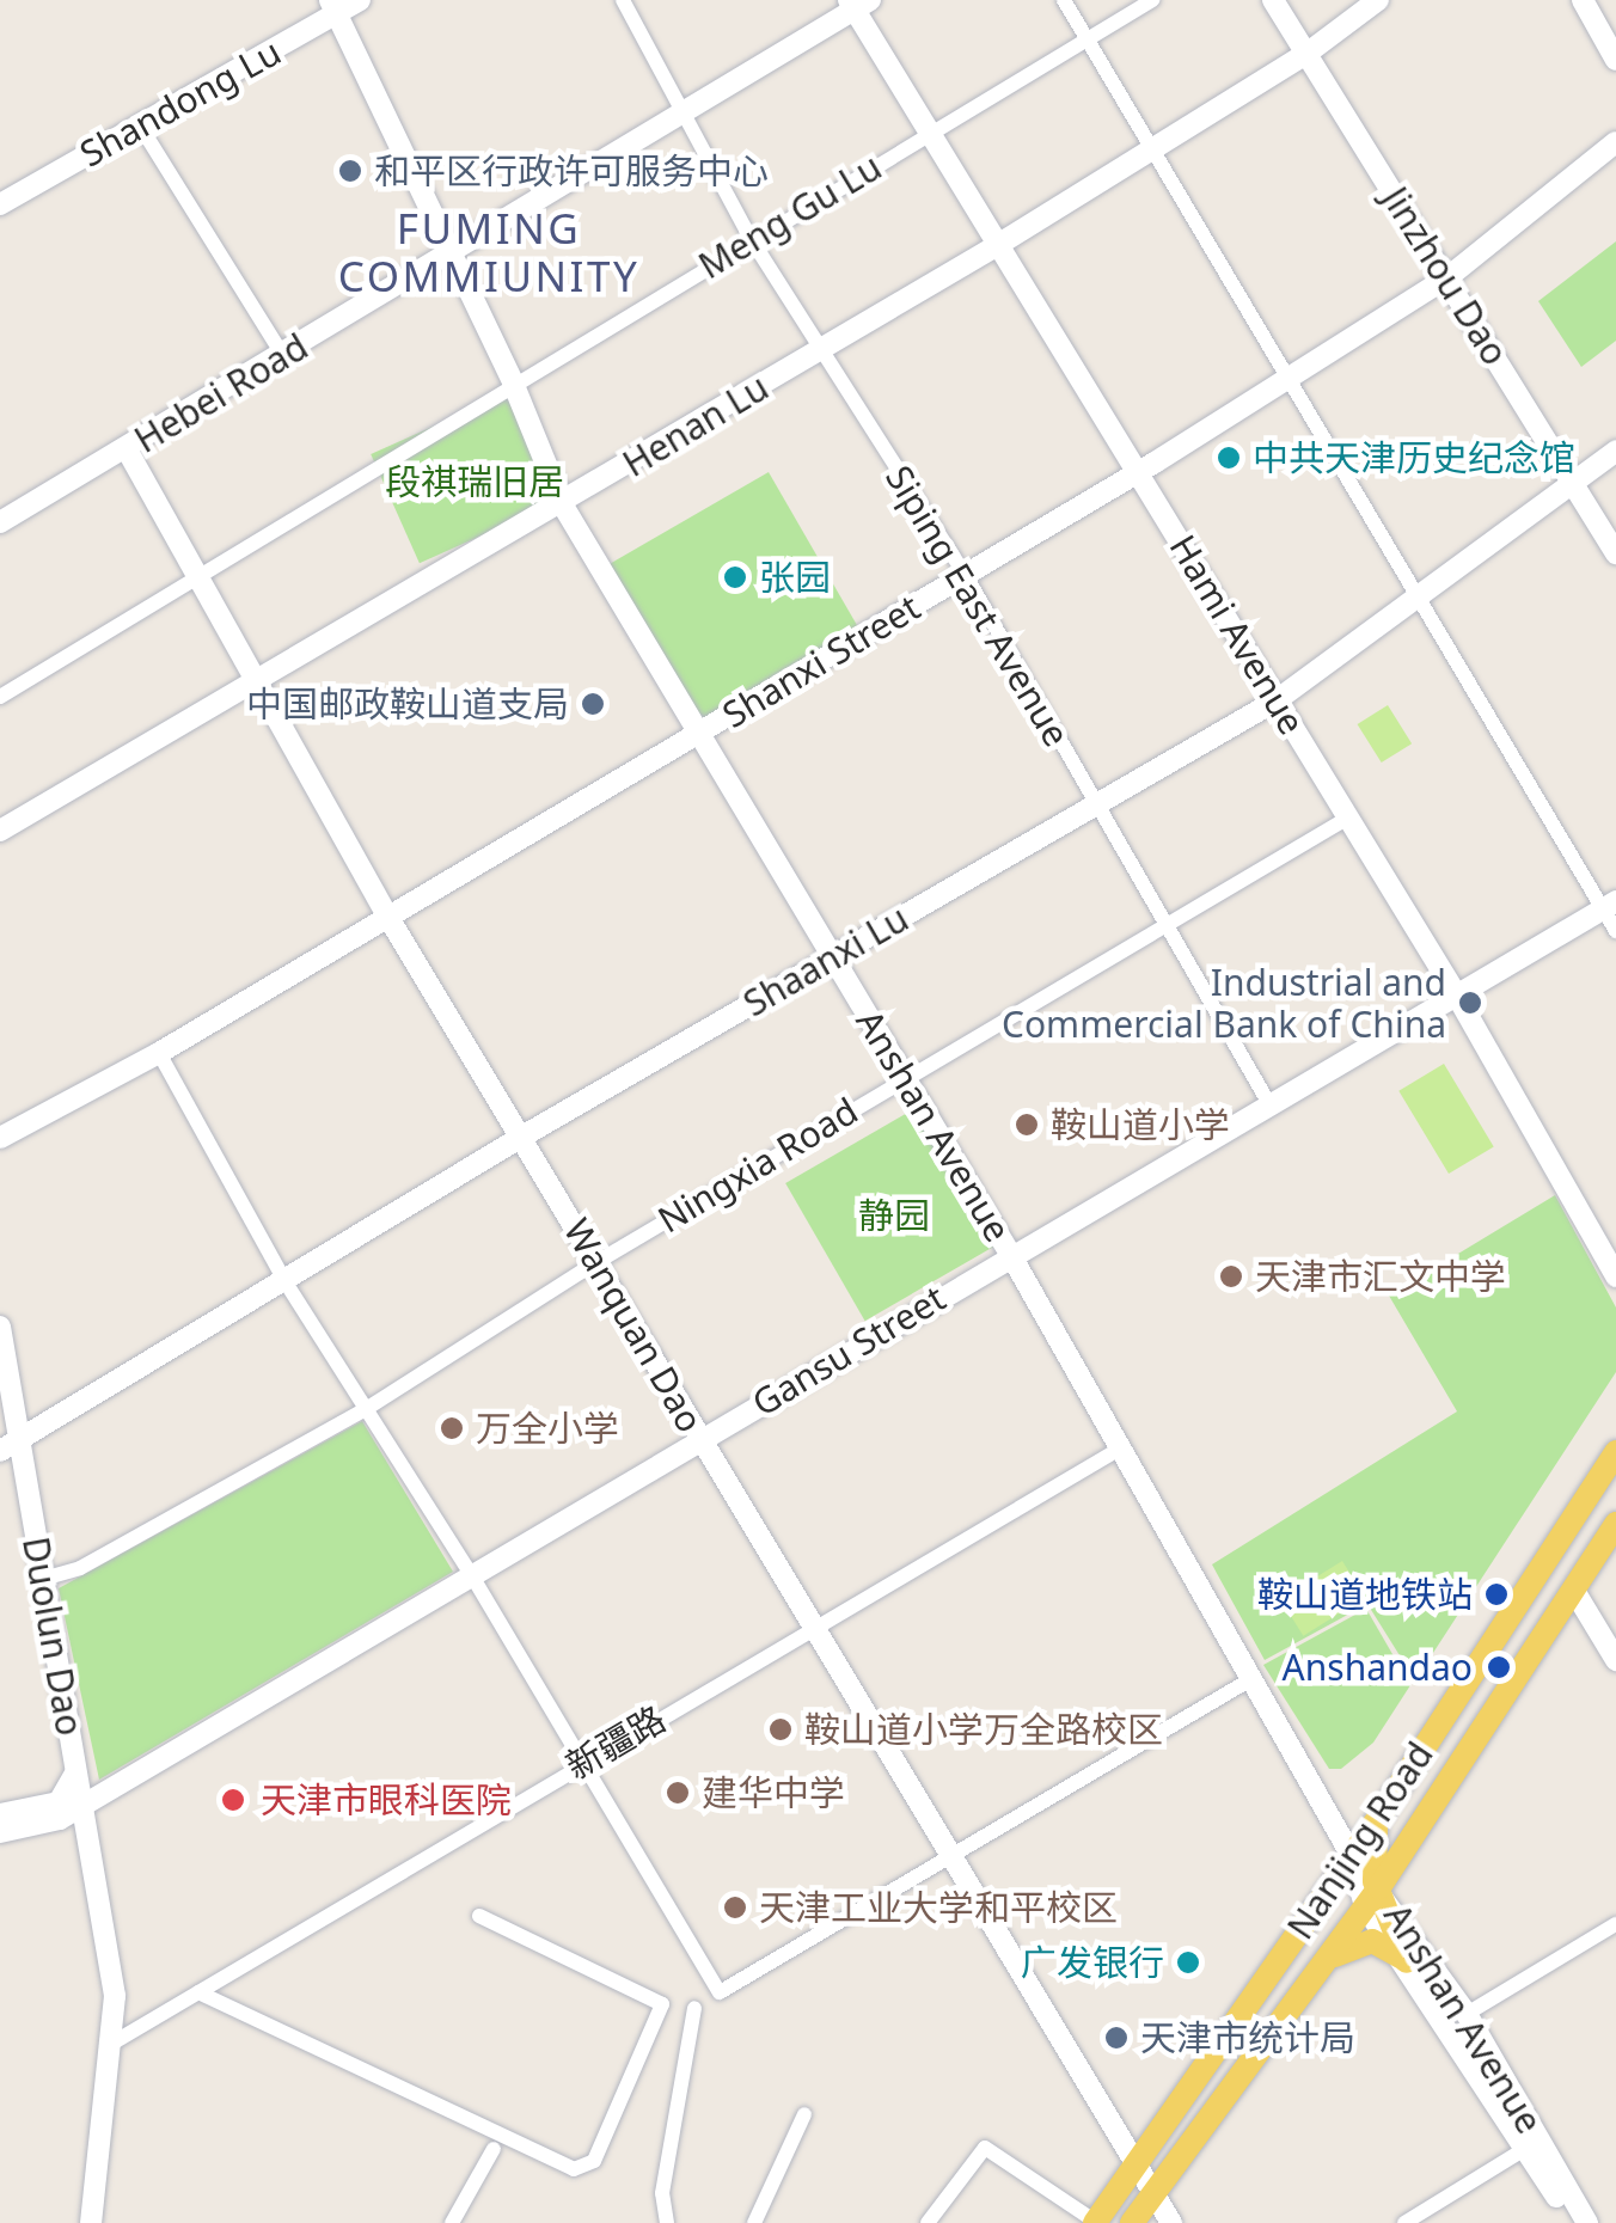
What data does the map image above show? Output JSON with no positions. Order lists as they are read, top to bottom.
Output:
{
  "streets": {
    "main road": ["Nanjing Road"],
    "street": [
      "Shandong Lu",
      "Meng Gu Lu",
      "Jinzhou Dao",
      "Hebei Road",
      "Henan Lu",
      "Siping East Avenue",
      "Hami Avenue",
      "Shanxi Street",
      "Shaanxi Lu",
      "Anshan Avenue",
      "Ningxia Road",
      "Wanquan Dao",
      "Gansu Street",
      "Duolun Dao",
      "新疆路"
    ]
  },
  "crossings": [
    ["Shandong Lu", "Anshan Avenue"],
    ["Meng Gu Lu", "Siping East Avenue"],
    ["Meng Gu Lu", "Hami Avenue"],
    ["Meng Gu Lu", "Anshan Avenue"],
    ["Meng Gu Lu", "Wanquan Dao"],
    ["Jinzhou Dao", "Henan Lu"],
    ["Jinzhou Dao", "Shanxi Street"],
    ["Jinzhou Dao", "Shaanxi Lu"],
    ["Hebei Road", "Siping East Avenue"],
    ["Hebei Road", "Hami Avenue"],
    ["Hebei Road", "Anshan Avenue"],
    ["Hebei Road", "Wanquan Dao"],
    ["Henan Lu", "Siping East Avenue"],
    ["Henan Lu", "Hami Avenue"],
    ["Henan Lu", "Anshan Avenue"],
    ["Henan Lu", "Wanquan Dao"],
    ["Siping East Avenue", "Shanxi Street"],
    ["Siping East Avenue", "Shaanxi Lu"],
    ["Siping East Avenue", "Ningxia Road"],
    ["Siping East Avenue", "Gansu Street"],
    ["Hami Avenue", "Shanxi Street"],
    ["Hami Avenue", "Shaanxi Lu"],
    ["Hami Avenue", "Ningxia Road"],
    ["Hami Avenue", "Gansu Street"],
    ["Shanxi Street", "Anshan Avenue"],
    ["Shanxi Street", "Wanquan Dao"],
    ["Shaanxi Lu", "Anshan Avenue"],
    ["Shaanxi Lu", "Wanquan Dao"],
    ["Shaanxi Lu", "Duolun Dao"],
    ["Anshan Avenue", "Ningxia Road"],
    ["Anshan Avenue", "Gansu Street"],
    ["Anshan Avenue", "新疆路"],
    ["Anshan Avenue", "Nanjing Road"],
    ["Ningxia Road", "Wanquan Dao"],
    ["Ningxia Road", "Duolun Dao"],
    ["Wanquan Dao", "Gansu Street"],
    ["Wanquan Dao", "新疆路"],
    ["Wanquan Dao", "Nanjing Road"],
    ["Gansu Street", "Duolun Dao"],
    ["Duolun Dao", "新疆路"]
  ],
  "districts": ["FUMING COMMIUNITY"],
  "parks": ["段祺瑞旧居", "静园"],
  "places": [
    "和平区行政许可服务中心",
    "中共天津历史纪念馆",
    "张园",
    "中国邮政鞍山道支局",
    "Industrial and Commercial Bank of China",
    "鞍山道小学",
    "天津市汇文中学",
    "万全小学",
    "鞍山道地铁站",
    "Anshandao",
    "鞍山道小学万全路校区",
    "建华中学",
    "天津市眼科医院",
    "天津工业大学和平校区",
    "广发银行",
    "天津市统计局"
  ]
}
